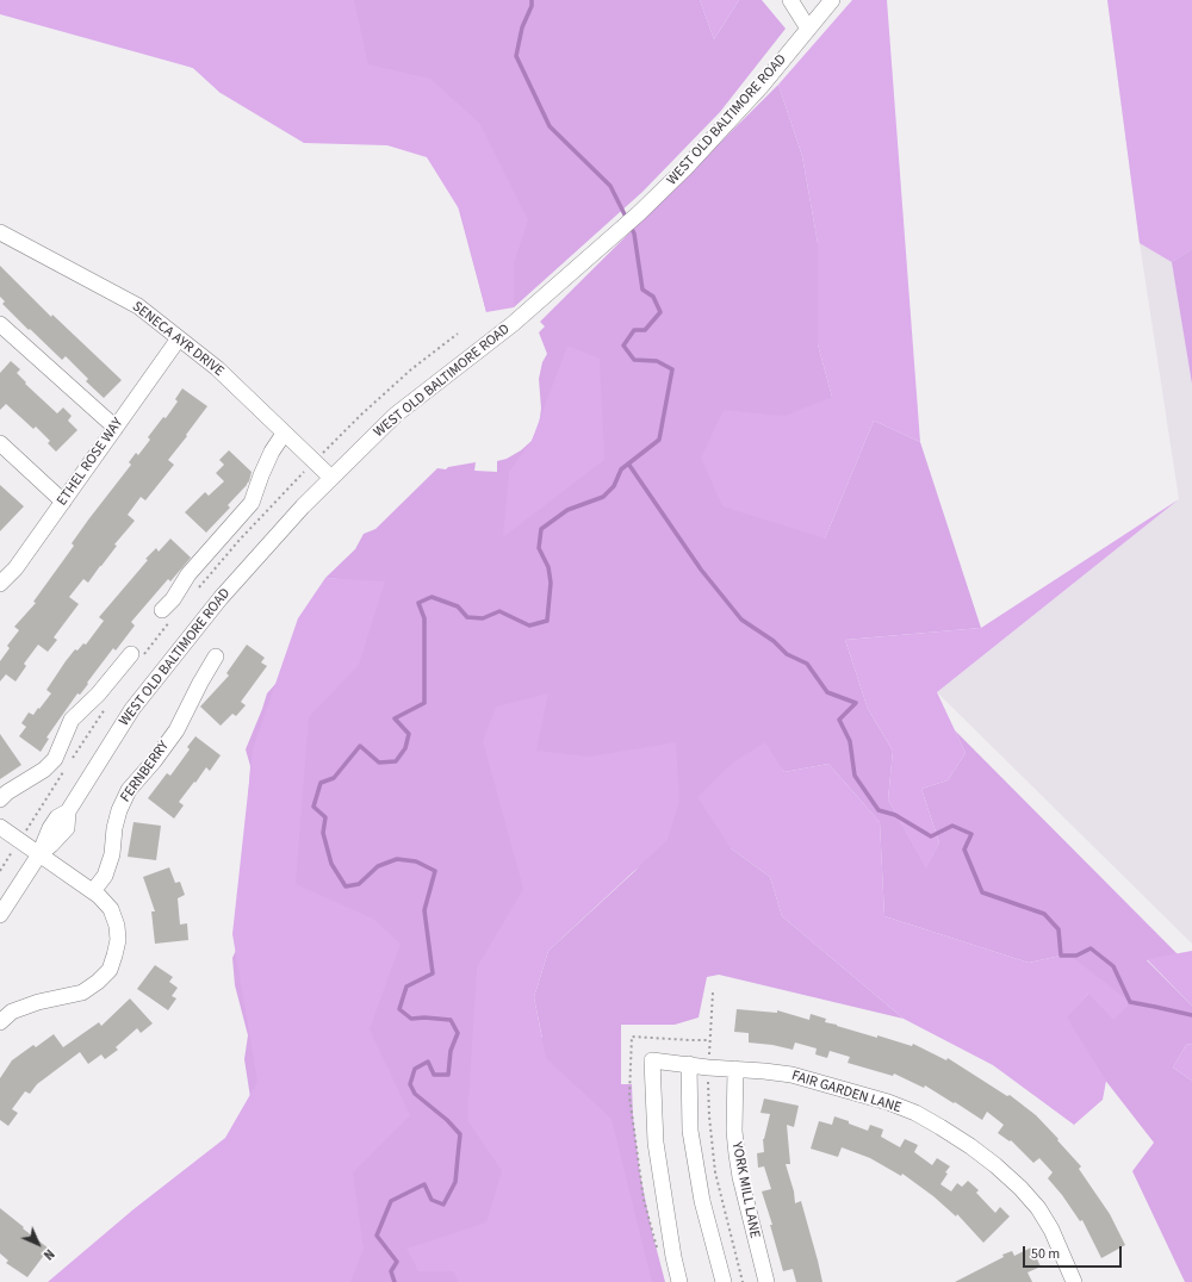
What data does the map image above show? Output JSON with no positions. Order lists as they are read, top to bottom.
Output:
{
  "streets": {
    "street": [
      "WEST OLD BALTIMORE ROAD",
      "SENECA AYR DRIVE",
      "ETHEL ROSE WAY",
      "FERNBERRY",
      "FAIR GARDEN LANE",
      "YORK MILL LANE"
    ]
  },
  "crossings": [
    ["WEST OLD BALTIMORE ROAD", "SENECA AYR DRIVE"],
    ["SENECA AYR DRIVE", "ETHEL ROSE WAY"],
    ["FAIR GARDEN LANE", "YORK MILL LANE"]
  ],
  "scale_bar": "50 m",
  "north": "bottom right"
}
